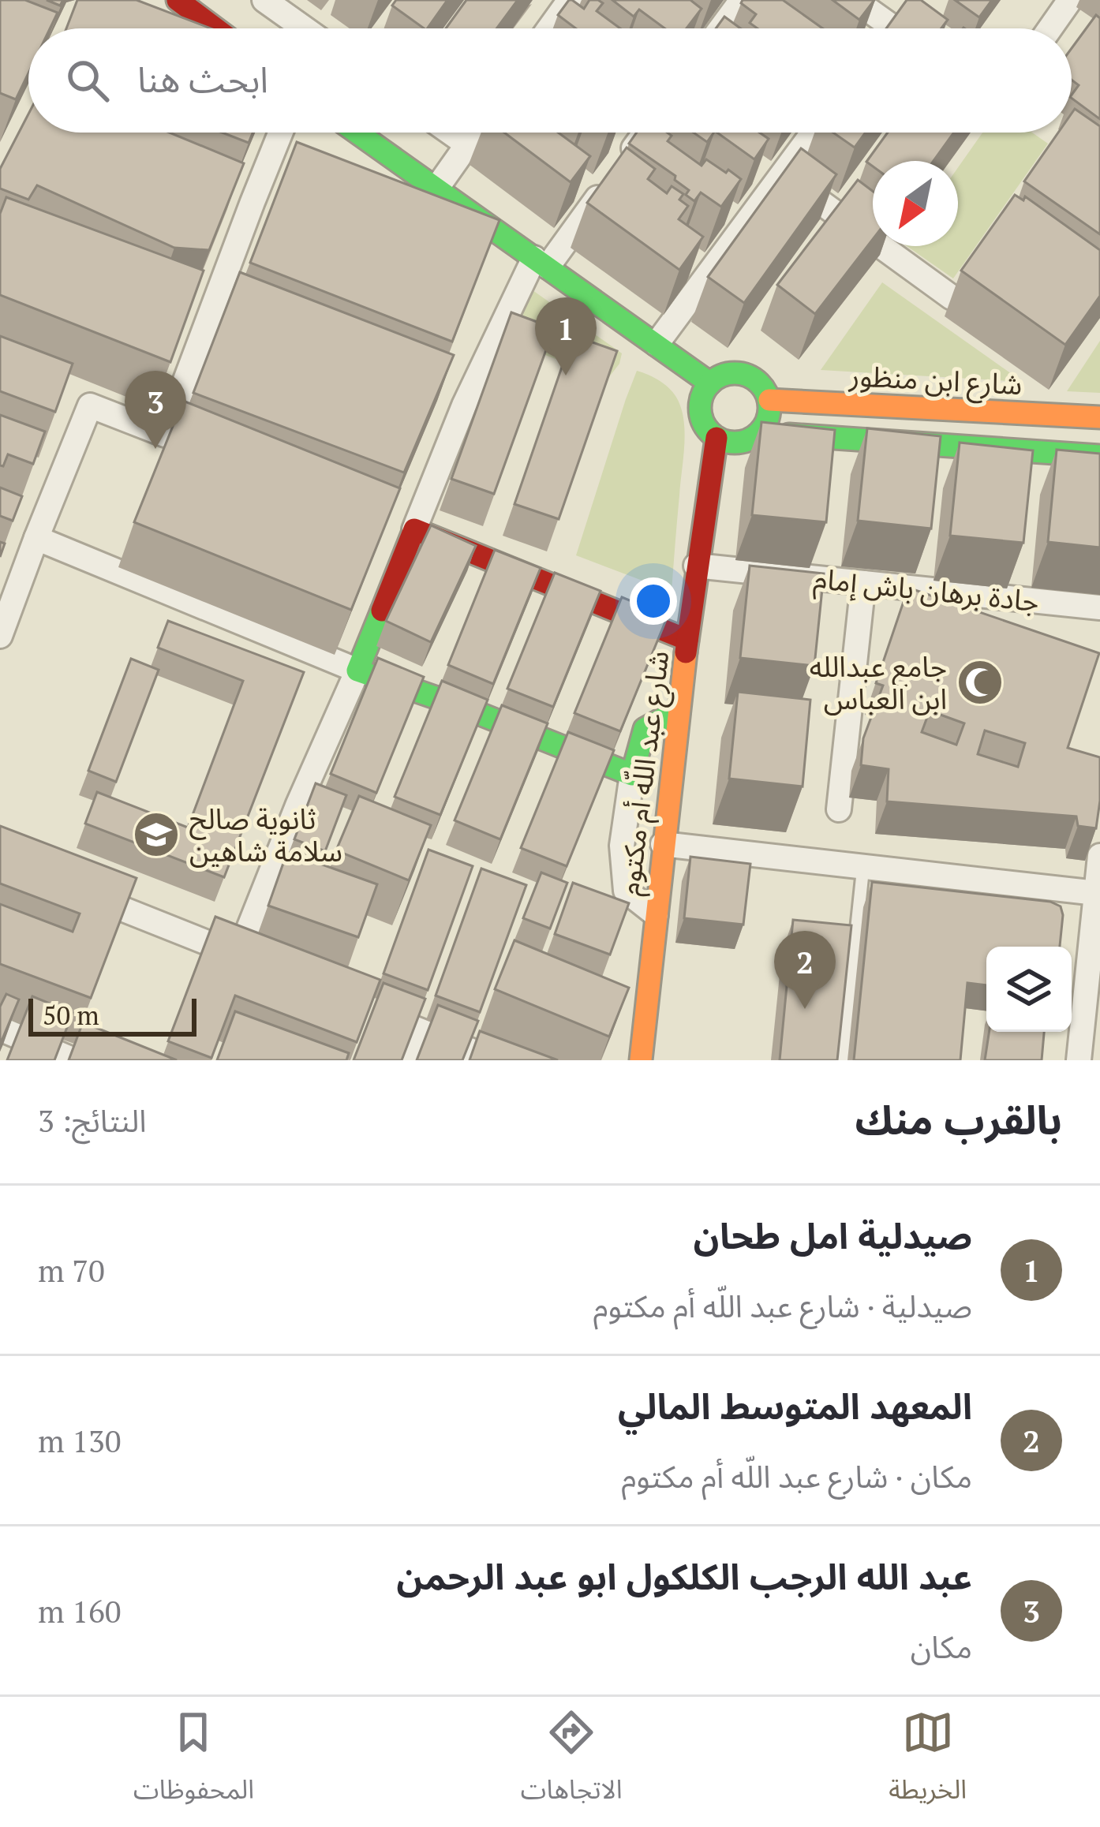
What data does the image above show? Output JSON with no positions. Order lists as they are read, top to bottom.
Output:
{
  "streets": {
    "main road": ["شارع ابن منظور", "شارع عبد اللّه أم مكتوم"],
    "street": ["جادة برهان باش إمام"]
  },
  "crossings": [
    ["شارع ابن منظور", "شارع عبد اللّه أم مكتوم"],
    ["جادة برهان باش إمام", "شارع عبد اللّه أم مكتوم"]
  ],
  "places": {
    "mosque": ["جامع عبدالله ابن العباس"],
    "school or university": ["ثانوية صالح سلامة شاهين"]
  },
  "scale_bar": "50 m",
  "north": "bottom left",
  "page": {
    "search": "ابحث هنا",
    "pins": ["1", "3", "2"],
    "scale": "50 m",
    "heading": ["بالقرب منك", "النتائج: 3"],
    "list": [
      {
        "mark": "1",
        "name": "صيدلية امل طحان",
        "note": "صيدلية · شارع عبد اللّه أم مكتوم",
        "value": "70 m"
      },
      {
        "mark": "2",
        "name": "المعهد المتوسط المالي",
        "note": "مكان · شارع عبد اللّه أم مكتوم",
        "value": "130 m"
      },
      {
        "mark": "3",
        "name": "عبد الله الرجب الكلكول ابو عبد الرحمن",
        "note": "مكان",
        "value": "160 m"
      }
    ],
    "nav": ["الخريطة", "الاتجاهات", "المحفوظات"]
  }
}
